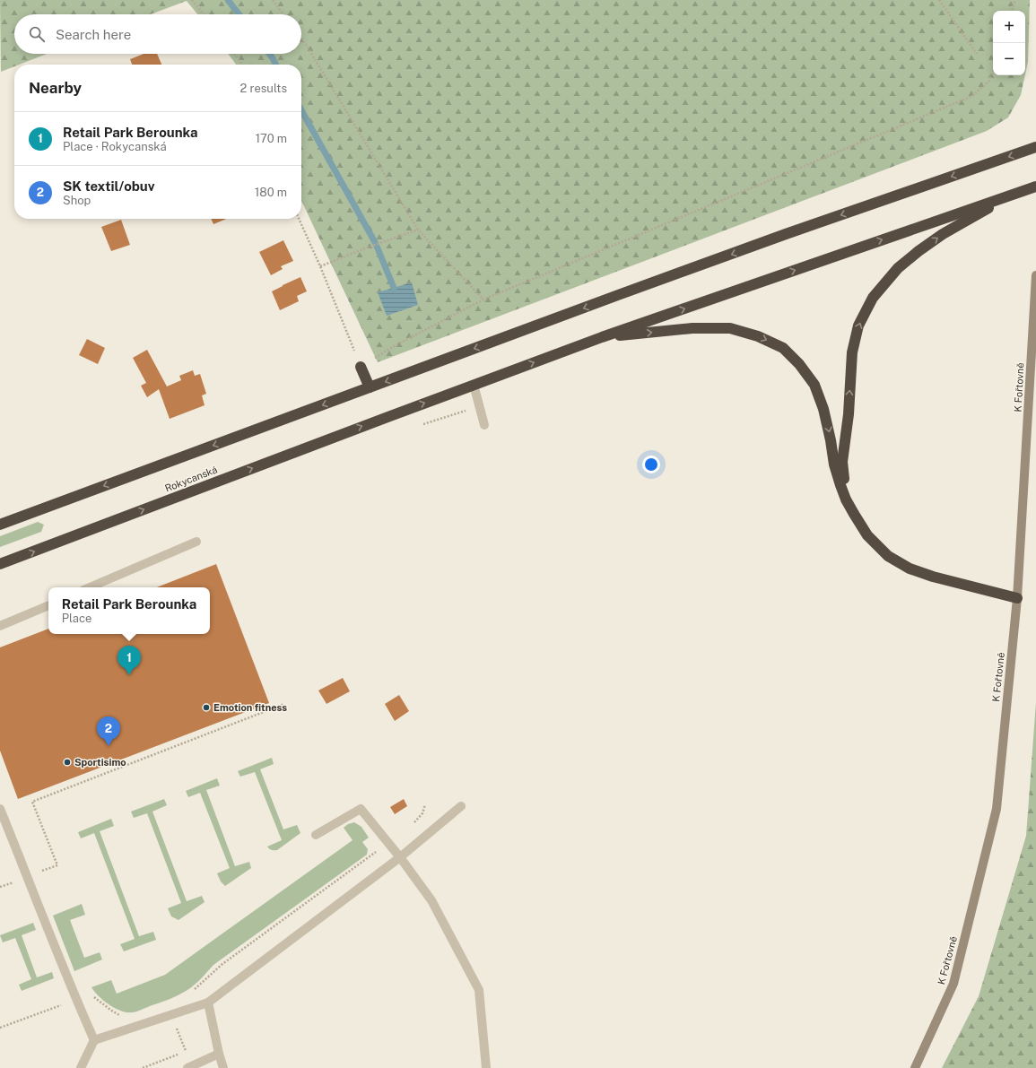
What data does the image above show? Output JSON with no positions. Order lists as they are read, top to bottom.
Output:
{
  "streets": {
    "highway": ["Rokycanská"],
    "street": ["K Fořtovně"]
  },
  "places": ["Emotion fitness", "Sportisimo"],
  "page": {
    "map_buttons": ["+", "−"],
    "search": "Search here",
    "heading": ["Nearby", "2 results"],
    "list": [
      {
        "mark": "1",
        "name": "Retail Park Berounka",
        "note": "Place · Rokycanská",
        "value": "170 m"
      },
      {
        "mark": "2",
        "name": "SK textil/obuv",
        "note": "Shop",
        "value": "180 m"
      }
    ],
    "popup": ["Retail Park Berounka", "Place"],
    "pins": ["1", "2"]
  }
}
